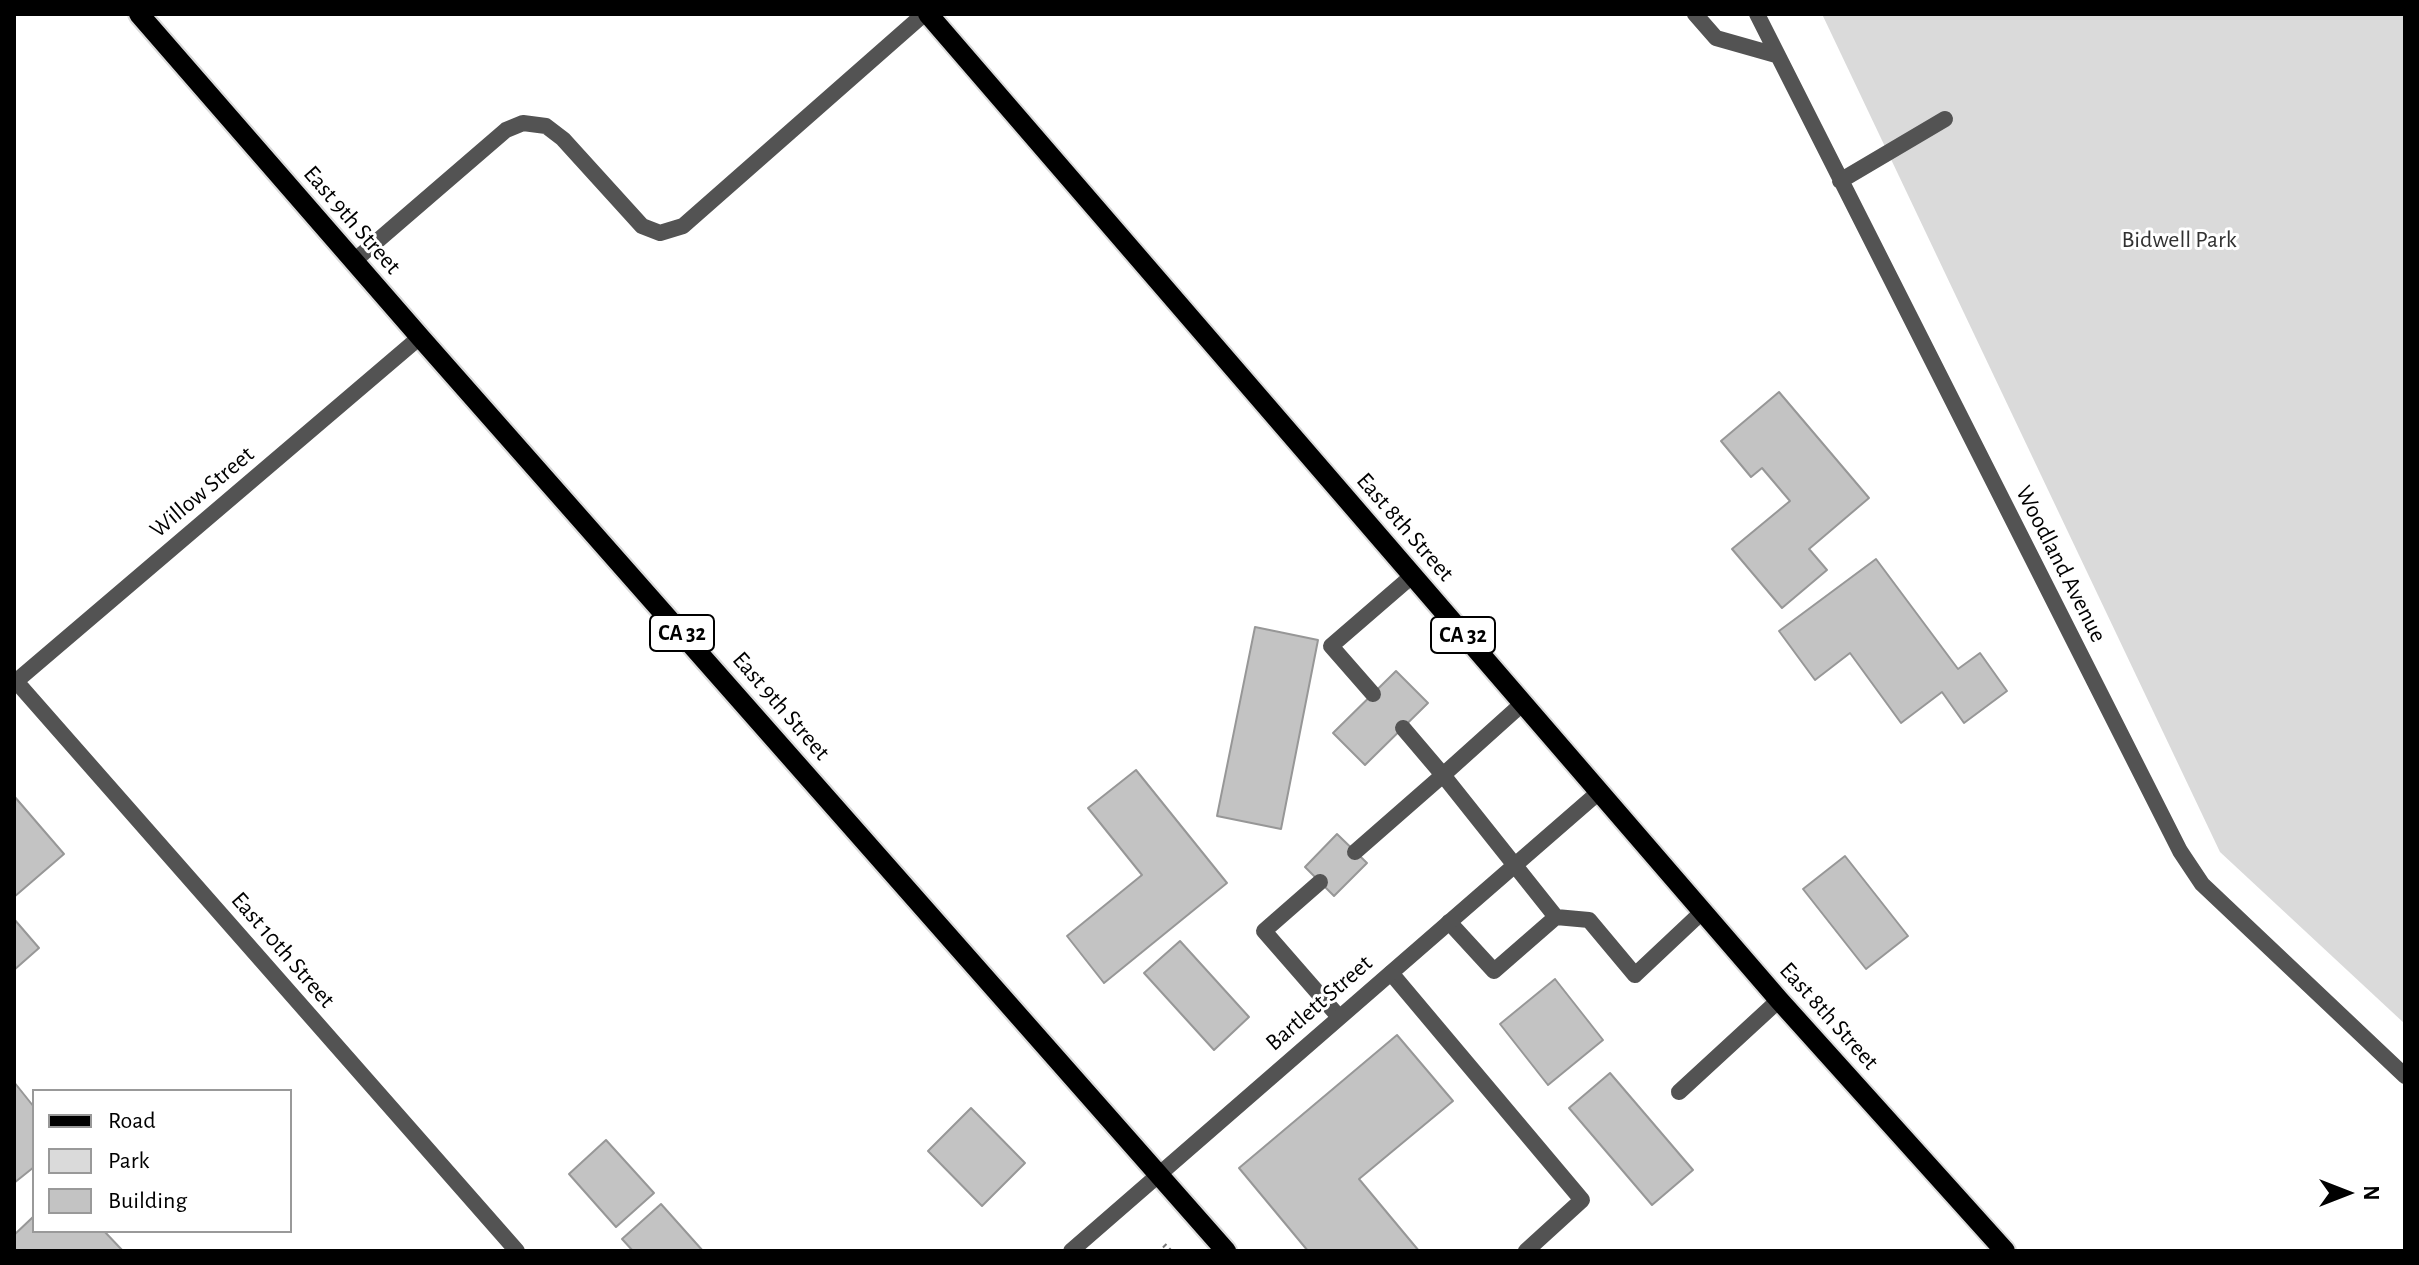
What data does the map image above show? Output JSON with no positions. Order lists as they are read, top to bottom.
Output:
{
  "streets": {
    "main road": ["East 9th Street", "East 8th Street", "CA 32"],
    "street": [
      "Willow Street",
      "Woodland Avenue",
      "East 10th Street",
      "Bartlett Street"
    ]
  },
  "crossings": [
    ["East 9th Street", "Willow Street"],
    ["East 9th Street", "Bartlett Street"],
    ["Willow Street", "East 10th Street"],
    ["East 8th Street", "Bartlett Street"]
  ],
  "parks": ["Bidwell Park"],
  "legend": ["Road", "Park", "Building"],
  "north": "right"
}
